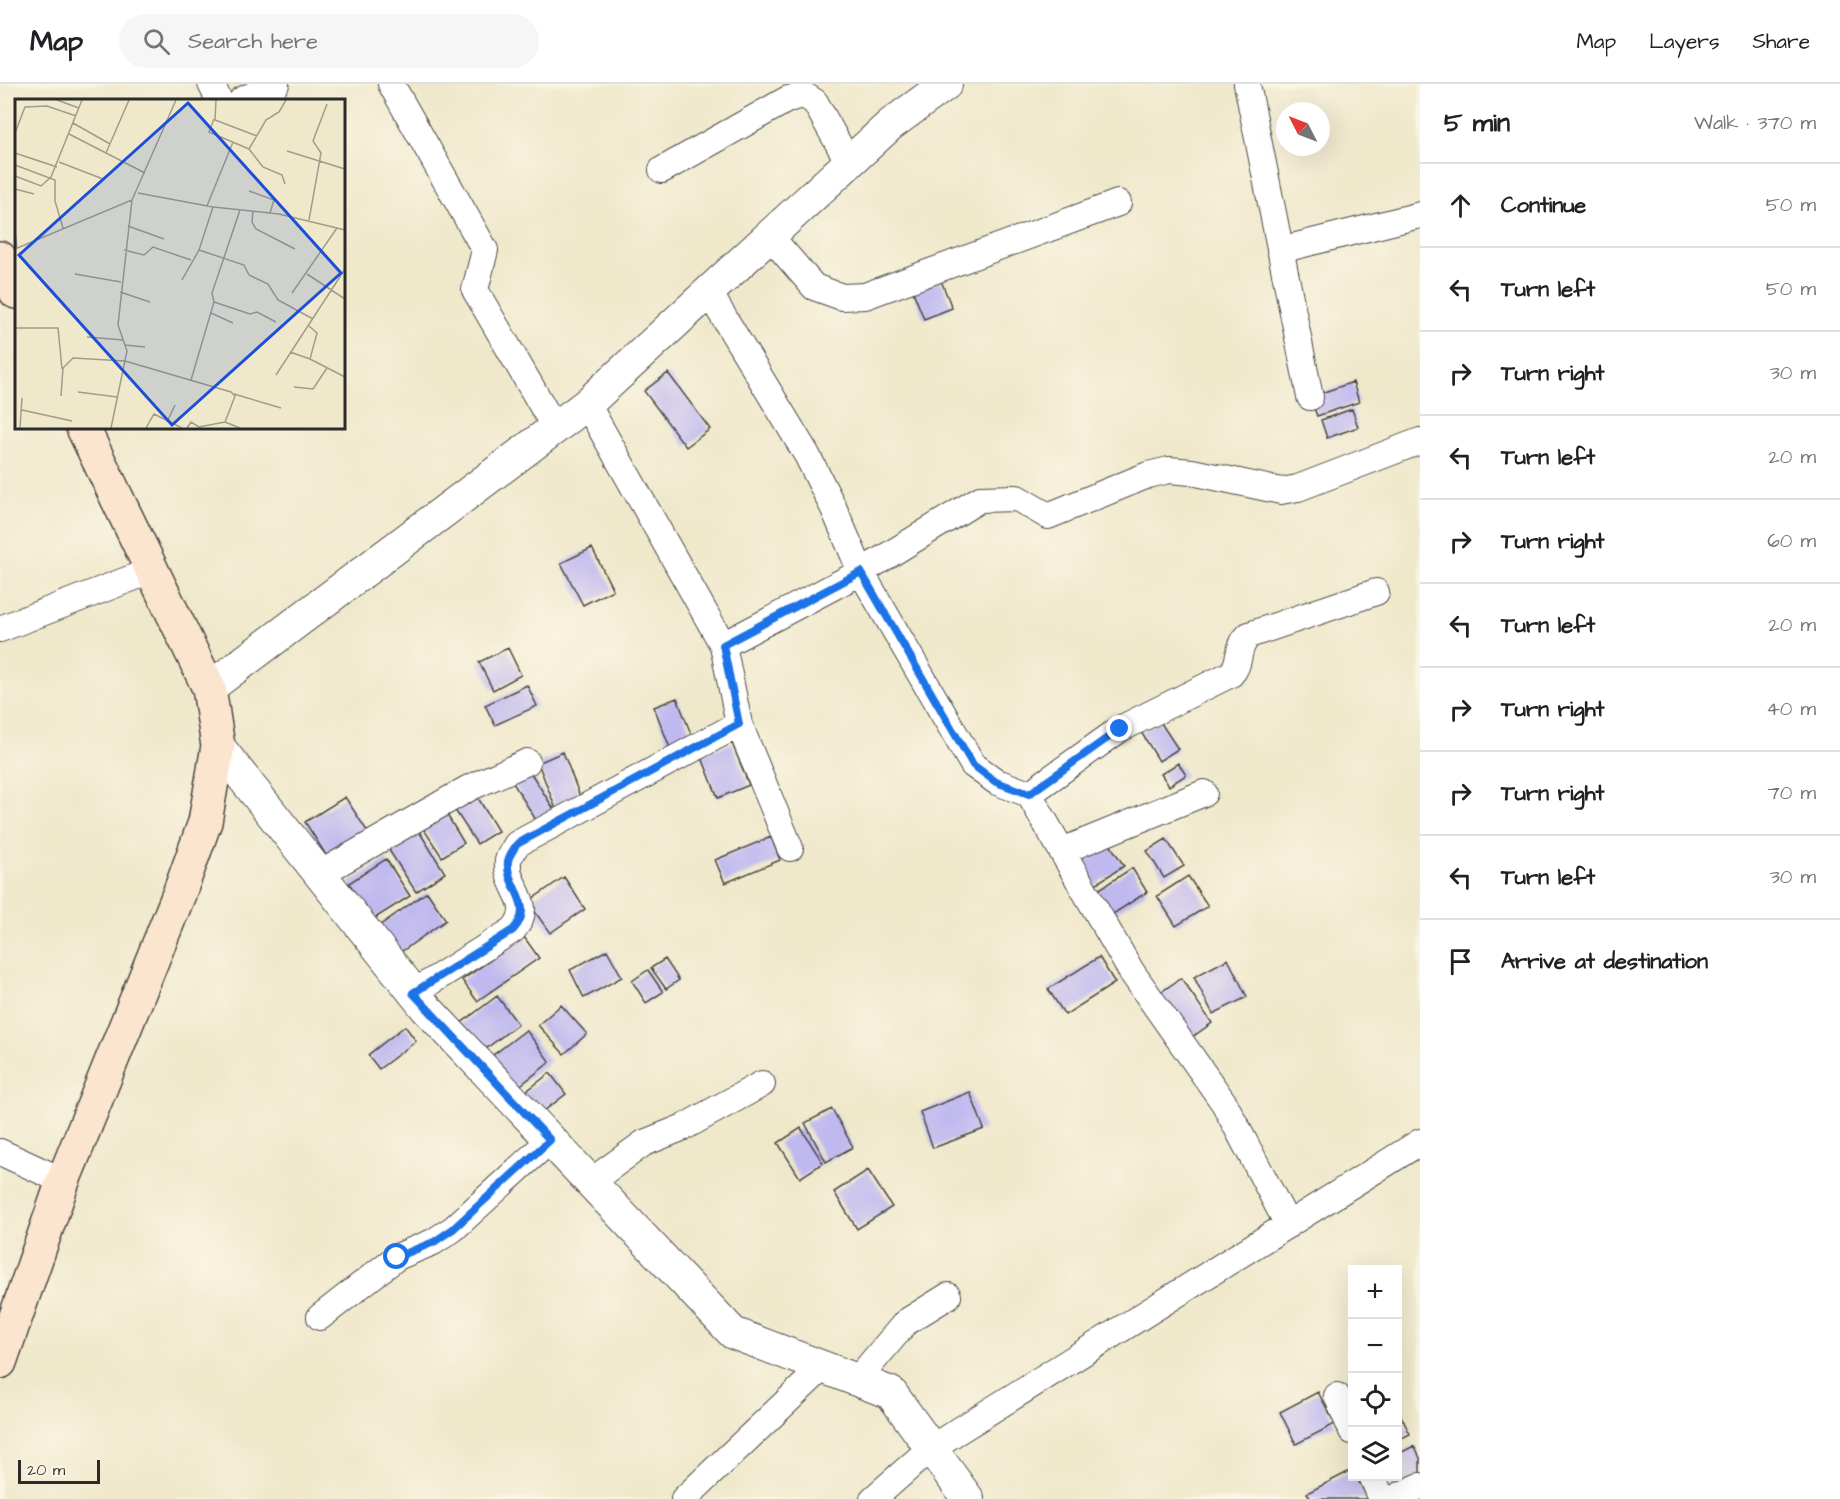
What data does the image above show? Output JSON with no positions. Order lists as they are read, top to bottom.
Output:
{
  "scale_bar": "20 m",
  "north": "top left",
  "page": {
    "header": "Map",
    "search": "Search here",
    "nav": ["Map", "Layers", "Share"],
    "heading": ["5 min", "Walk · 370 m"],
    "list": [
      ["Continue", "50 m"],
      ["Turn left", "50 m"],
      ["Turn right", "30 m"],
      ["Turn left", "20 m"],
      ["Turn right", "60 m"],
      ["Turn left", "20 m"],
      ["Turn right", "40 m"],
      ["Turn right", "70 m"],
      ["Turn left", "30 m"],
      "Arrive at destination"
    ],
    "map_buttons": ["+", "−"],
    "scale": "20 m"
  }
}
